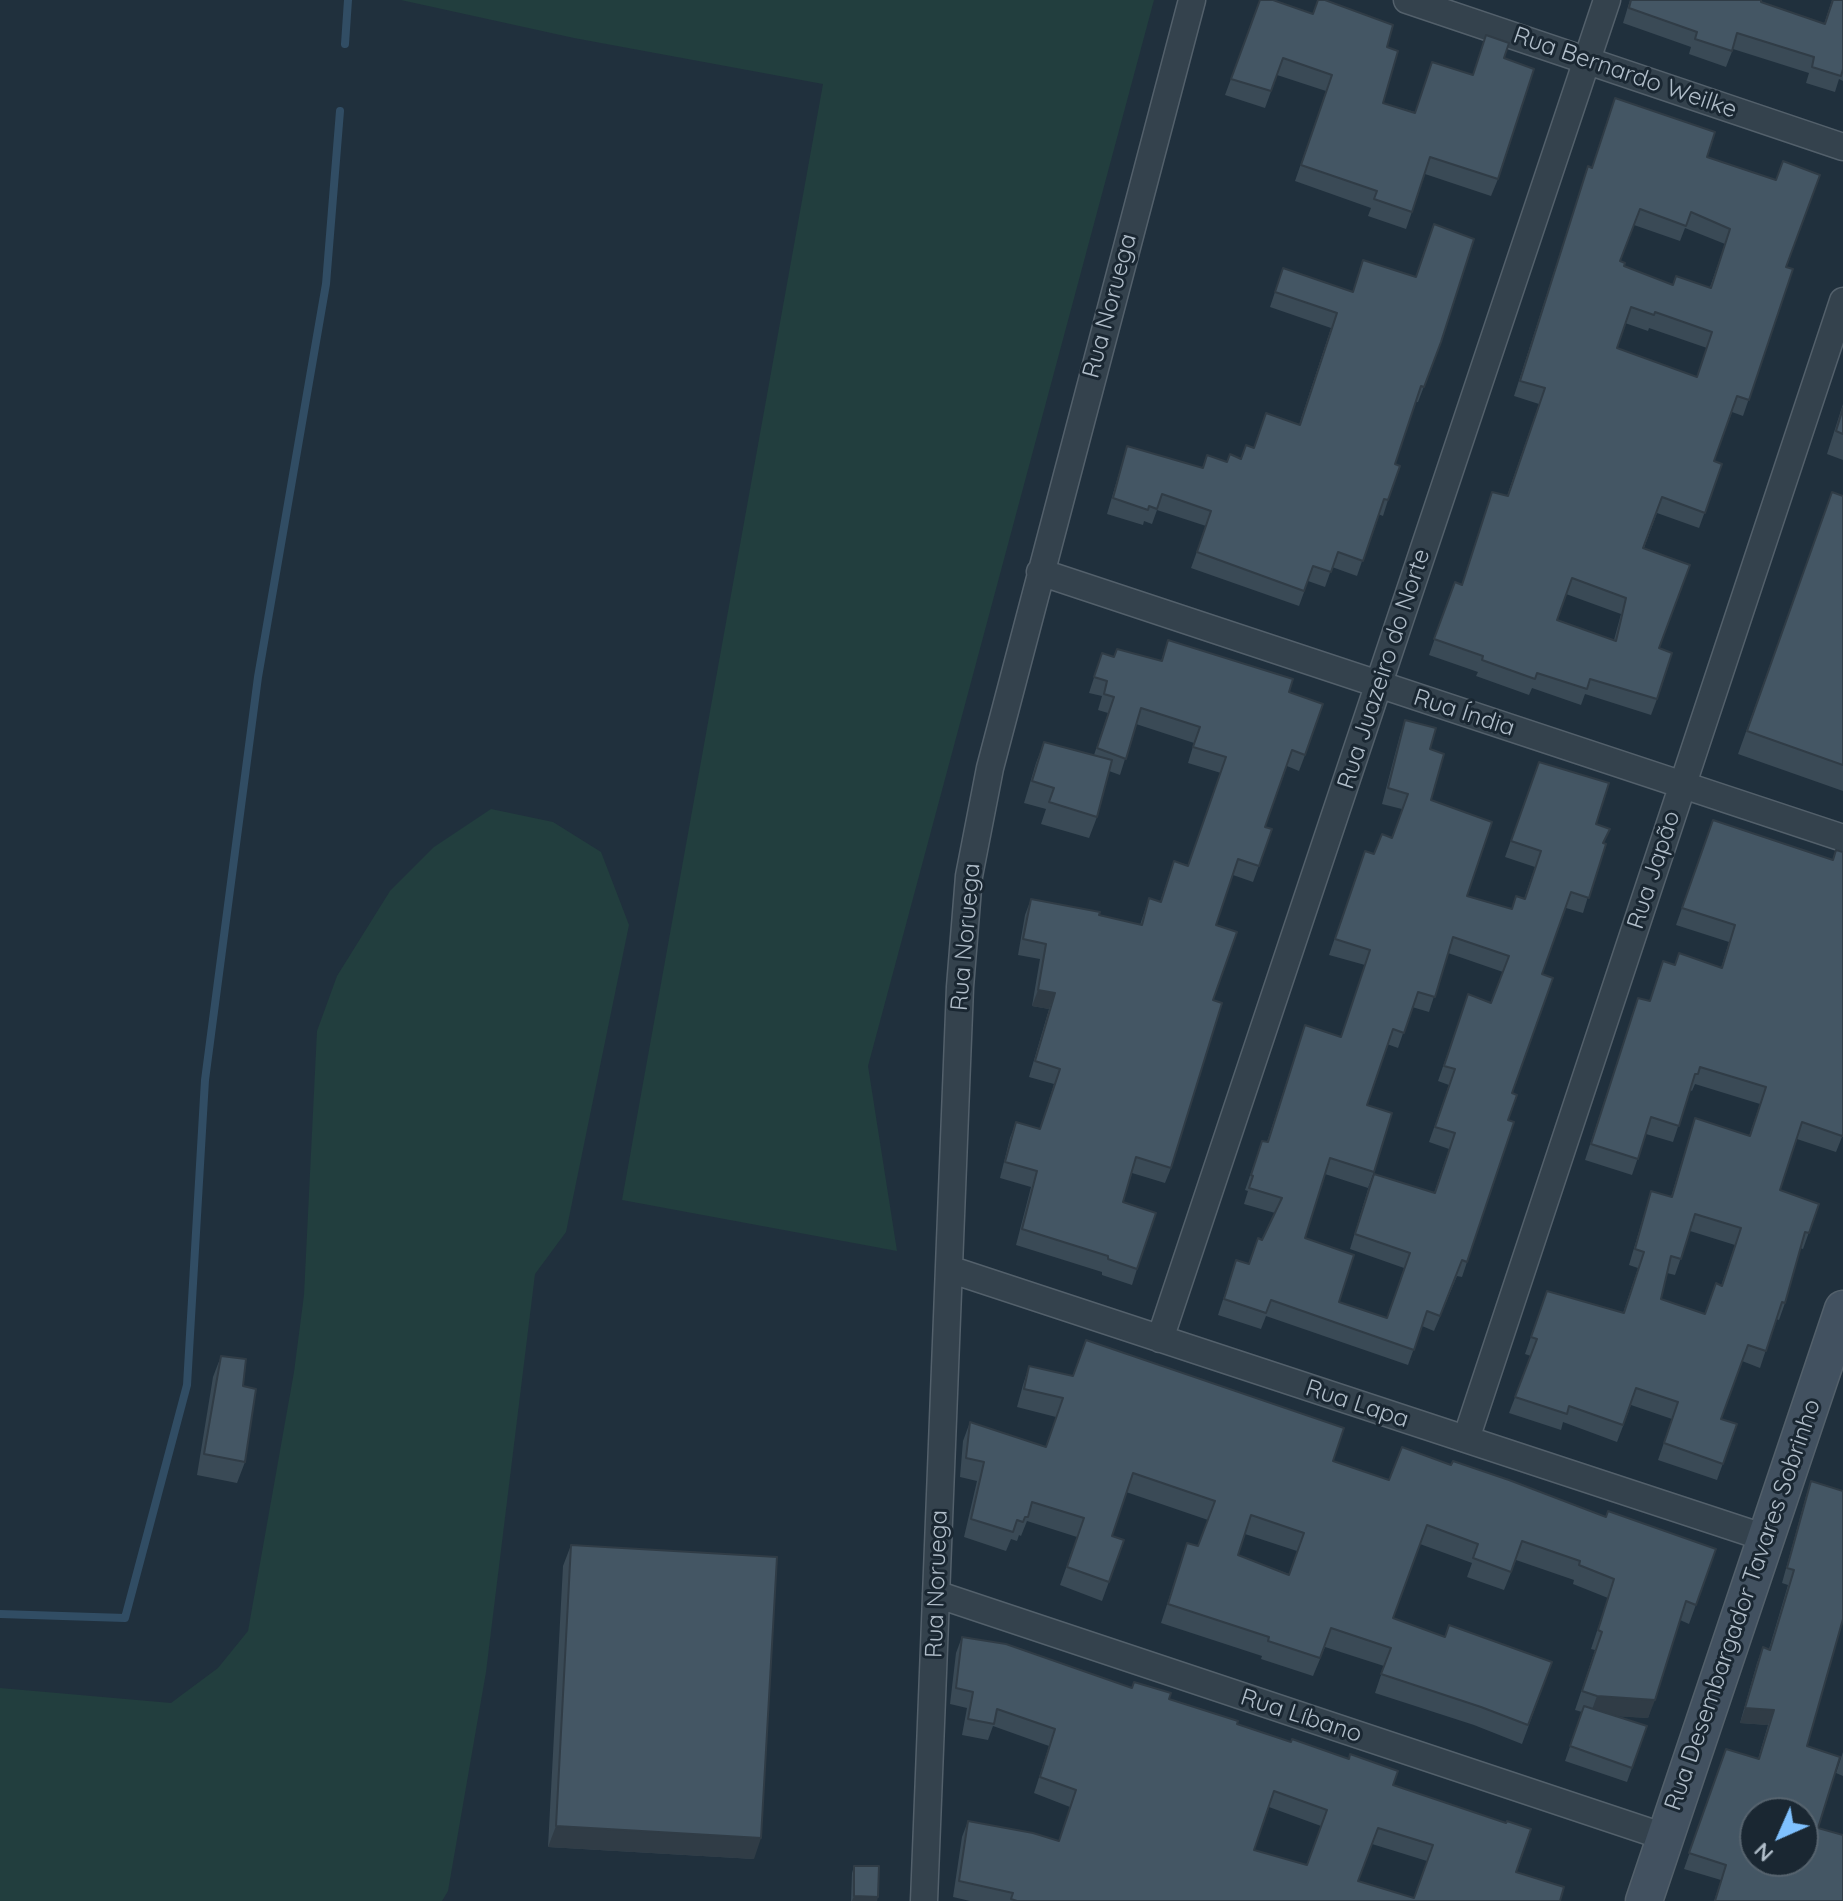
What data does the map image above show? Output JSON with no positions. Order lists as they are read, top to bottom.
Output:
{
  "streets": {
    "street": [
      "Rua Bernardo Weilke",
      "Rua Noruega",
      "Rua Juazeiro do Norte",
      "Rua Índia",
      "Rua Japão",
      "Rua Lapa",
      "Rua Desembargador Tavares Sobrinho",
      "Rua Líbano"
    ]
  },
  "crossings": [
    ["Rua Bernardo Weilke", "Rua Juazeiro do Norte"],
    ["Rua Noruega", "Rua Índia"],
    ["Rua Noruega", "Rua Lapa"],
    ["Rua Noruega", "Rua Líbano"],
    ["Rua Juazeiro do Norte", "Rua Índia"],
    ["Rua Juazeiro do Norte", "Rua Lapa"],
    ["Rua Índia", "Rua Japão"],
    ["Rua Japão", "Rua Lapa"],
    ["Rua Lapa", "Rua Desembargador Tavares Sobrinho"],
    ["Rua Desembargador Tavares Sobrinho", "Rua Líbano"]
  ],
  "north": "bottom left"
}
